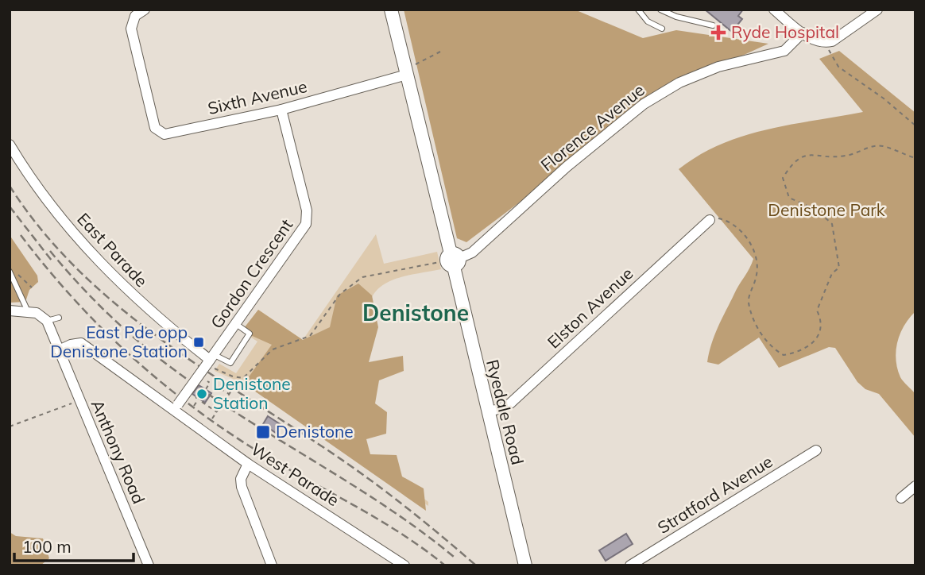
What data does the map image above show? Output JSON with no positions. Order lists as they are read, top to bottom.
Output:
{
  "streets": {
    "street": [
      "Sixth Avenue",
      "Florence Avenue",
      "East Parade",
      "Gordon Crescent",
      "Elston Avenue",
      "Ryedale Road",
      "Anthony Road",
      "West Parade",
      "Stratford Avenue"
    ]
  },
  "crossings": [
    ["Sixth Avenue", "Gordon Crescent"],
    ["Sixth Avenue", "Ryedale Road"],
    ["Florence Avenue", "Ryedale Road"],
    ["East Parade", "Gordon Crescent"],
    ["Gordon Crescent", "West Parade"],
    ["Elston Avenue", "Ryedale Road"],
    ["Anthony Road", "West Parade"]
  ],
  "districts": ["Denistone"],
  "parks": ["Denistone Park"],
  "places": {
    "health": ["Ryde Hospital"],
    "transit": ["East Pde opp Denistone Station", "Denistone"],
    "other": ["Denistone Station"]
  },
  "scale_bar": "100 m"
}
